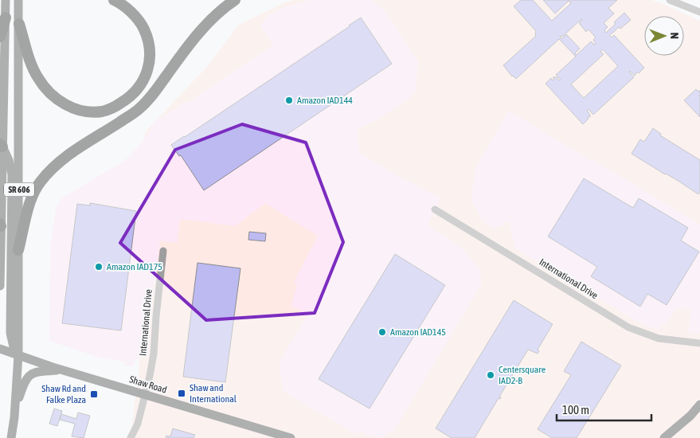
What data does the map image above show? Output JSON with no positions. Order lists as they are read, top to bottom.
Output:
{
  "streets": {
    "main road": ["SR 606", "Shaw Road"],
    "street": ["International Drive"]
  },
  "crossings": [
    ["SR 606", "Shaw Road"],
    ["International Drive", "Shaw Road"]
  ],
  "places": {
    "other": [
      "Amazon IAD144",
      "Amazon IAD175",
      "Amazon IAD145",
      "Centersquare IAD2-B"
    ],
    "transit": ["Shaw and International", "Shaw Rd and Falke Plaza"]
  },
  "scale_bar": "100 m",
  "north": "right"
}
